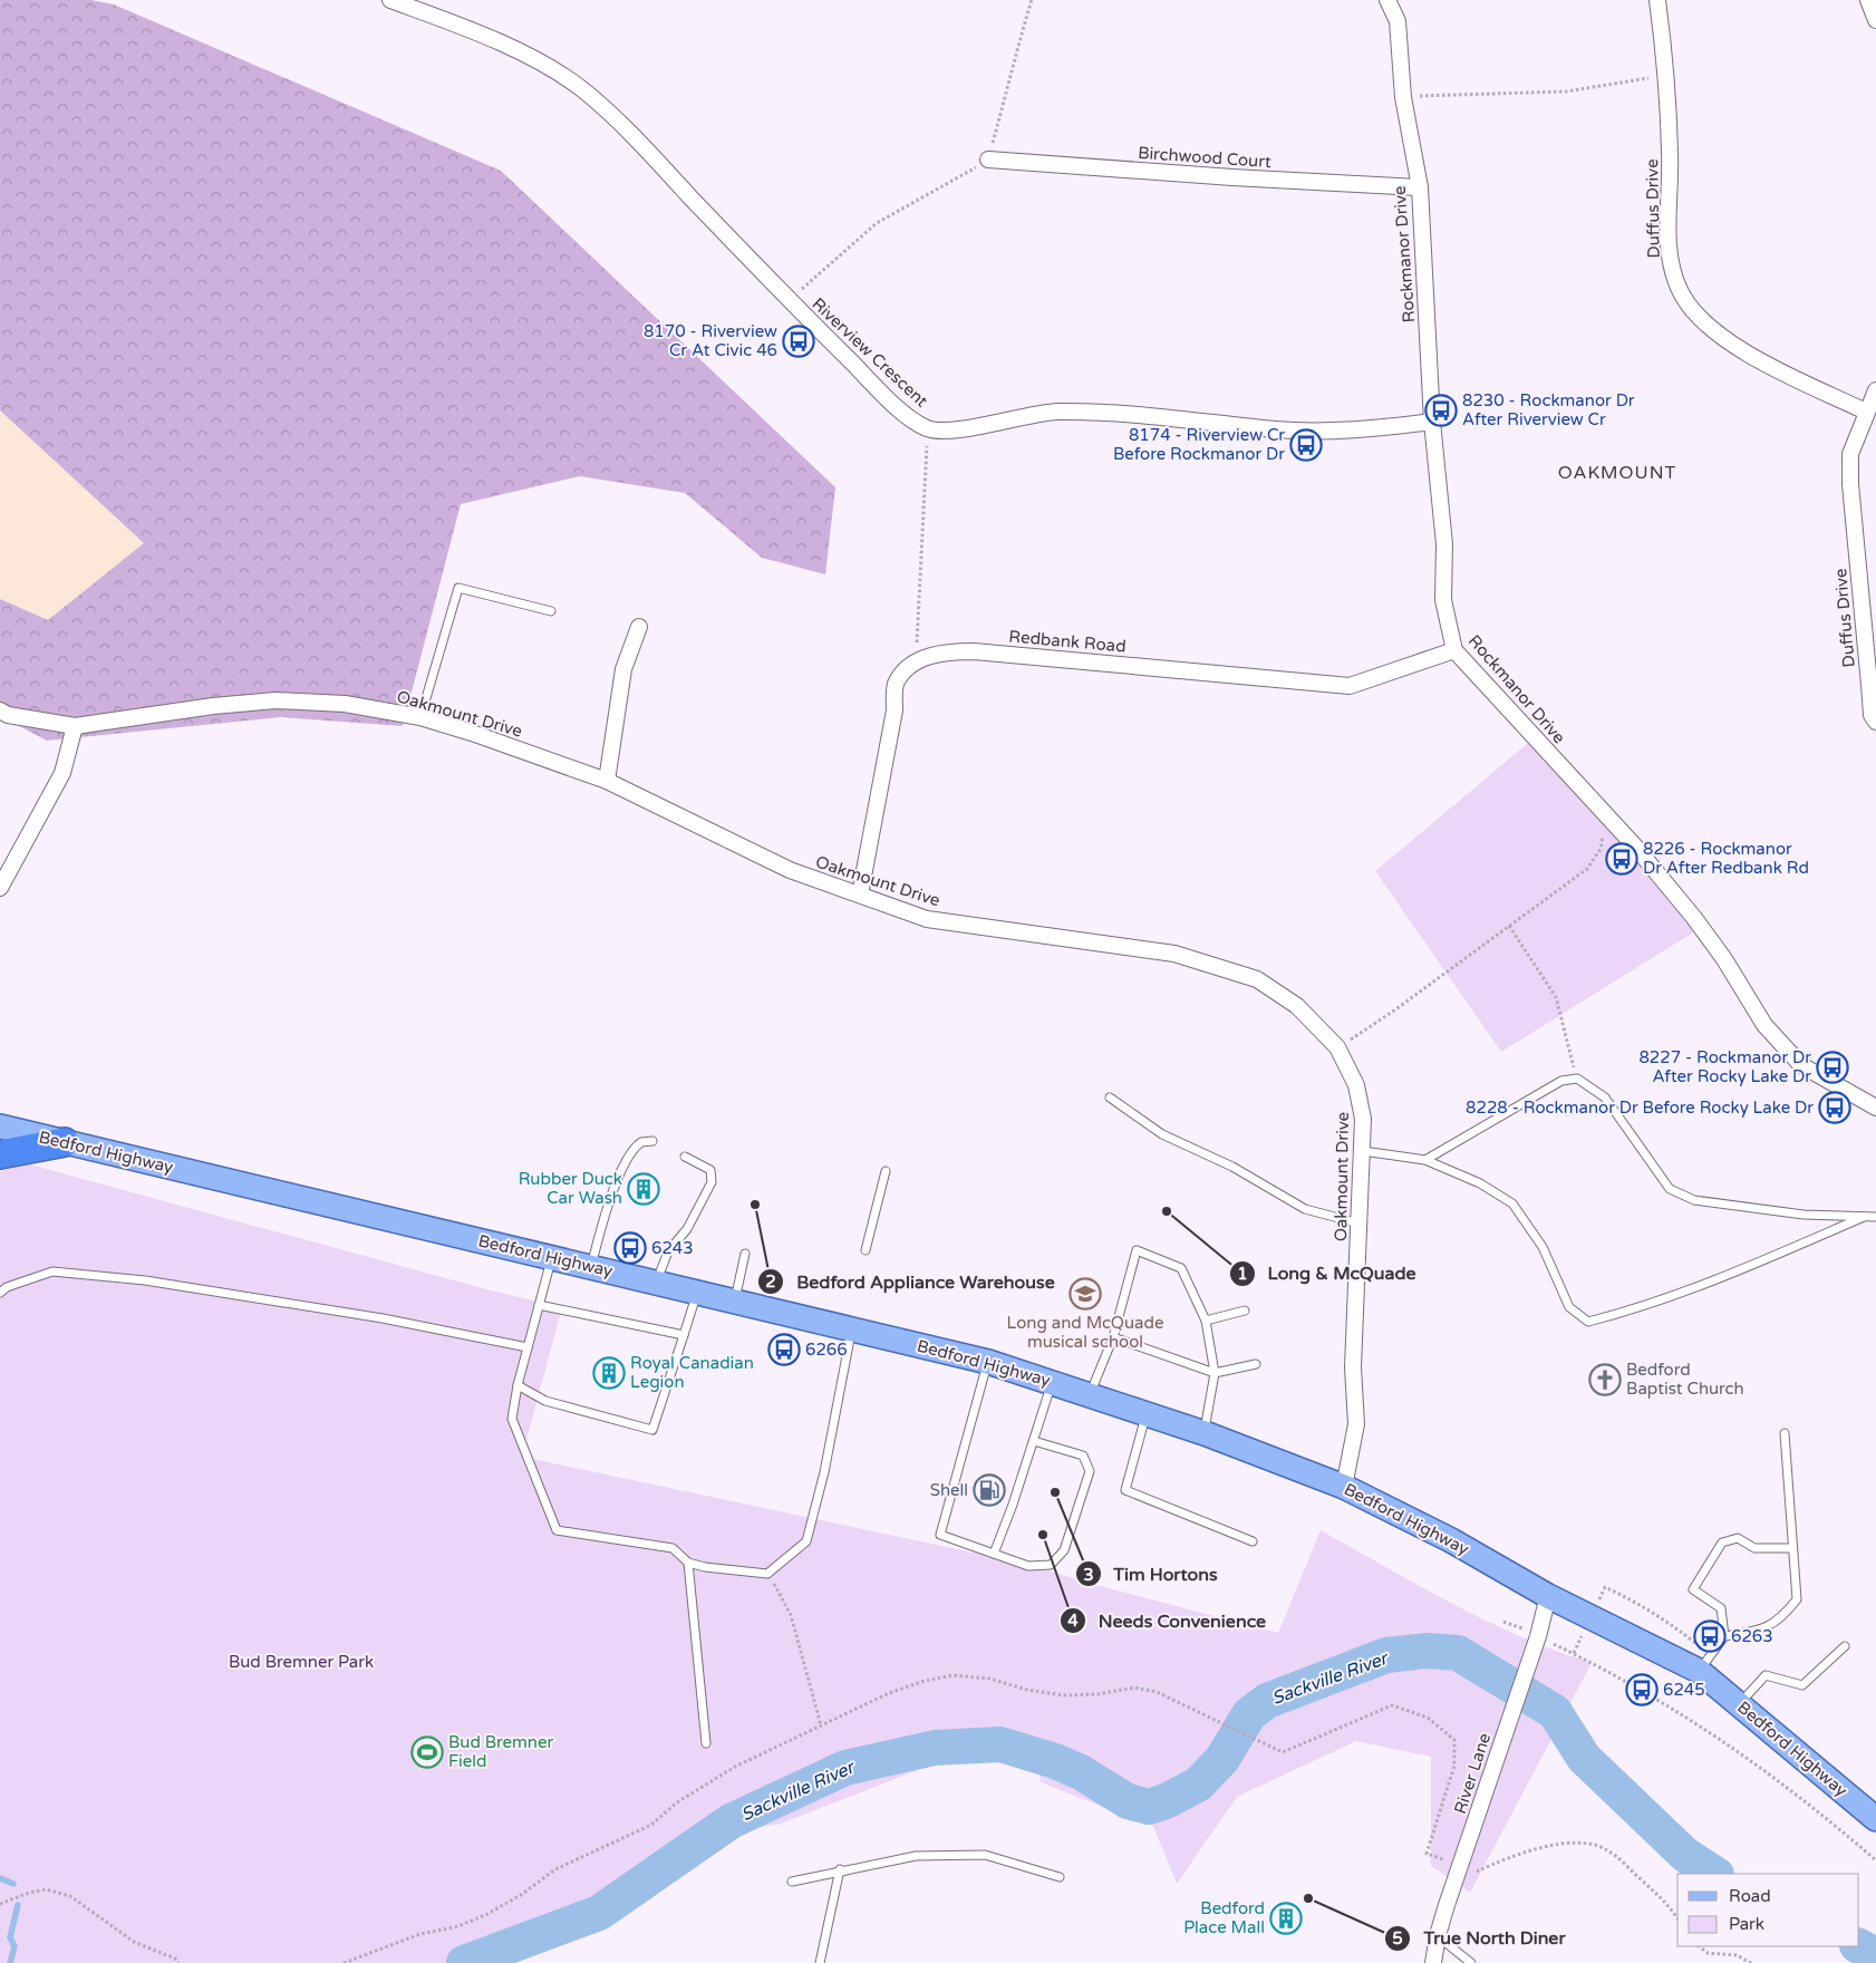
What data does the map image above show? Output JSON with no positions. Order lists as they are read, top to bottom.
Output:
{
  "streets": {
    "main road": ["Bedford Highway"],
    "street": [
      "Birchwood Court",
      "Duffus Drive",
      "Rockmanor Drive",
      "Riverview Crescent",
      "Redbank Road",
      "Oakmount Drive",
      "River Lane"
    ]
  },
  "crossings": [
    ["Birchwood Court", "Rockmanor Drive"],
    ["Rockmanor Drive", "Riverview Crescent"],
    ["Rockmanor Drive", "Redbank Road"],
    ["Oakmount Drive", "Bedford Highway"],
    ["Bedford Highway", "River Lane"]
  ],
  "districts": ["OAKMOUNT"],
  "water": ["Sackville River"],
  "parks": ["Bud Bremner Park"],
  "places": {
    "bus stop": [
      "8170 - Riverview Cr At Civic 46",
      "8230 - Rockmanor Dr After Riverview Cr",
      "8174 - Riverview Cr Before Rockmanor Dr",
      "8226 - Rockmanor Dr After Redbank Rd",
      "8227 - Rockmanor Dr After Rocky Lake Dr",
      "8228 - Rockmanor Dr Before Rocky Lake Dr",
      "6243",
      "6266",
      "6263",
      "6245"
    ],
    "building": ["Rubber Duck Car Wash", "Royal Canadian Legion", "Bedford Place Mall"],
    "other": [
      "Bedford Appliance Warehouse",
      "Long & McQuade",
      "Tim Hortons",
      "Needs Convenience",
      "True North Diner"
    ],
    "school or university": ["Long and McQuade musical school"],
    "church": ["Bedford Baptist Church"],
    "fuel station": ["Shell"],
    "sports": ["Bud Bremner Field"]
  },
  "legend": ["Road", "Park"]
}
